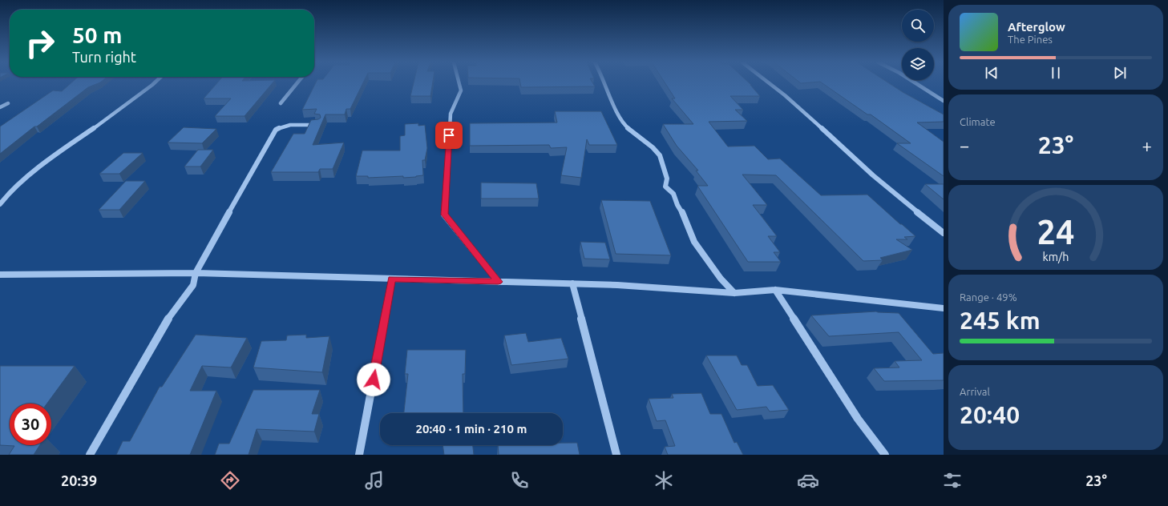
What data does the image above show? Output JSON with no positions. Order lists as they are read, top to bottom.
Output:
{
  "page": {
    "turn": ["50 m", "Turn right"],
    "song": ["Afterglow", "The Pines"],
    "tile": [
      "Climate",
      ["Range · 49%", "245 km"],
      ["Arrival", "20:40"]
    ],
    "heat": ["−", "23°", "+"],
    "limit": "30",
    "trip": "20:40 · 1 min · 210 m",
    "tabs": ["20:39", "23°"],
    "gauge": ["24", "km/h"]
  }
}
